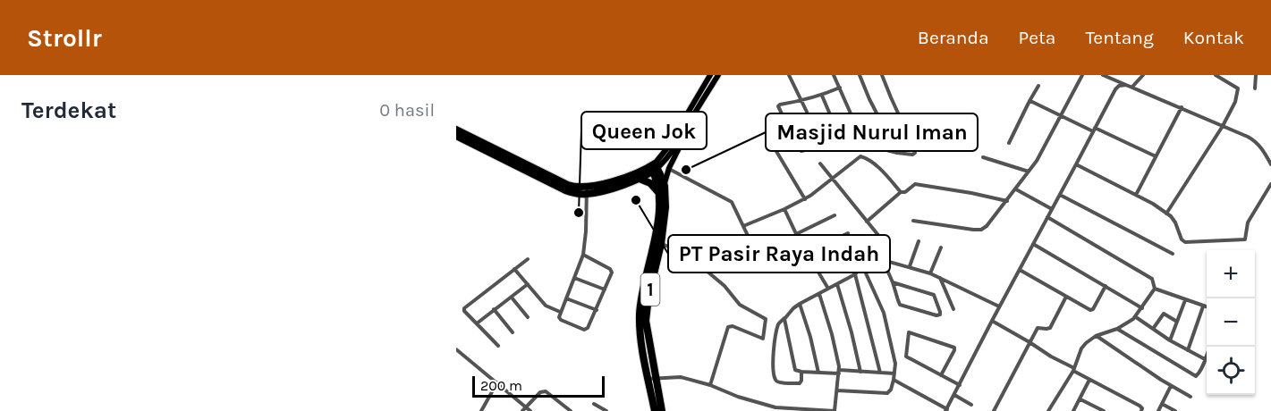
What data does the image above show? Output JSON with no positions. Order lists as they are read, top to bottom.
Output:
{
  "streets": {
    "highway": ["1"]
  },
  "places": ["Masjid Nurul Iman", "PT Pasir Raya Indah", "Queen Jok"],
  "scale_bar": "200 m",
  "page": {
    "header": "Strollr",
    "nav": [
      "Beranda",
      "Peta",
      "Tentang",
      "Kontak"
    ],
    "heading": ["Terdekat", "0 hasil"],
    "map_buttons": ["+", "−"],
    "scale": "200 m"
  }
}
